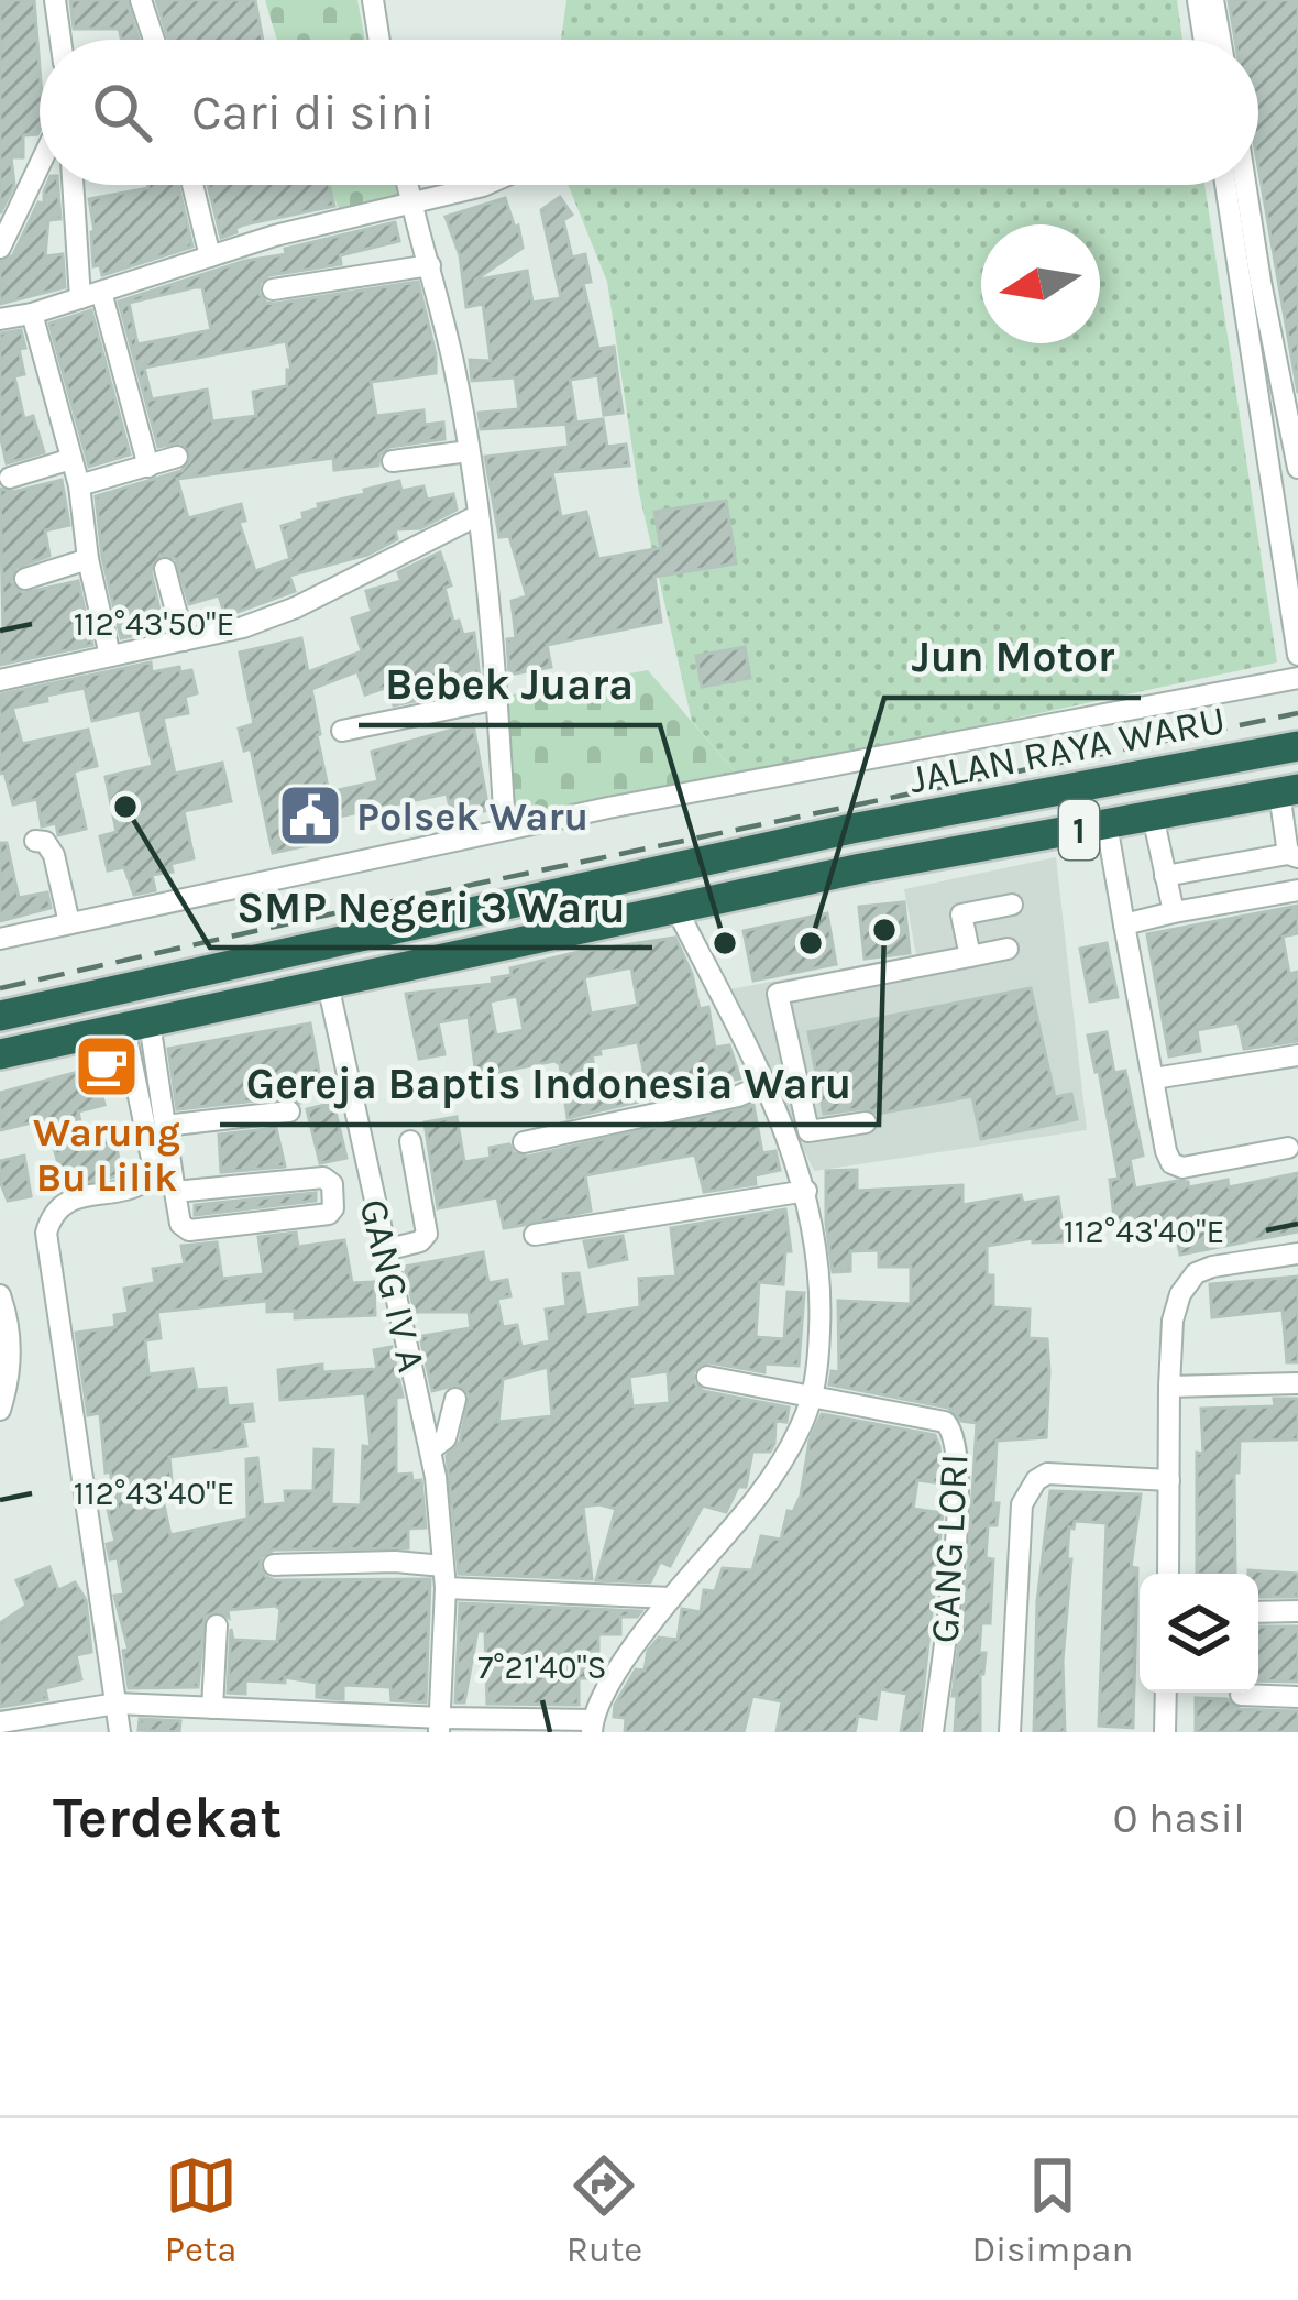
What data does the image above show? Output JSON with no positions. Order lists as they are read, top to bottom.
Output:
{
  "streets": {
    "highway": ["JALAN RAYA WARU", "1"],
    "street": ["GANG IV A", "GANG LORI"]
  },
  "crossings": [
    ["1", "GANG IV A"]
  ],
  "places": {
    "other": [
      "SMP Negeri 3 Waru",
      "Gereja Baptis Indonesia Waru",
      "Bebek Juara",
      "Jun Motor"
    ],
    "public building": ["Polsek Waru"],
    "cafe": ["Warung Bu Lilik"]
  },
  "north": "left",
  "page": {
    "search": "Cari di sini",
    "heading": ["Terdekat", "0 hasil"],
    "nav": ["Peta", "Rute", "Disimpan"]
  },
  "coordinates": ["112°43'50\"E", "112°43'40\"E", "7°21'40\"S"]
}
